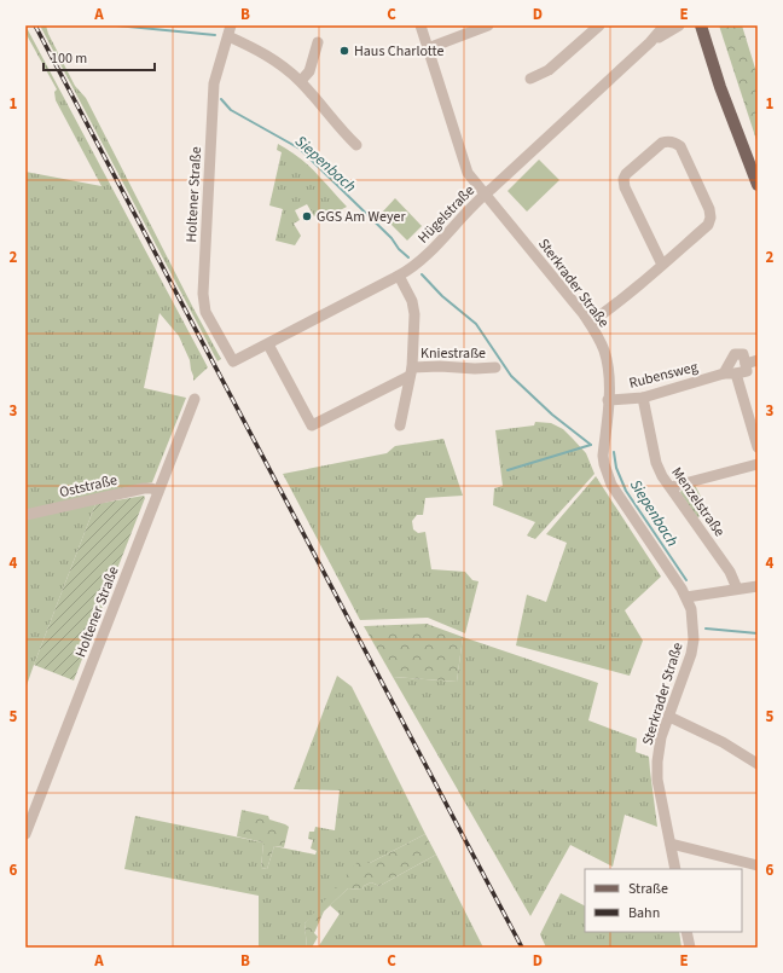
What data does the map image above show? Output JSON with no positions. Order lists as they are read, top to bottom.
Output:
{
  "streets": {
    "street": [
      "Holtener Straße",
      "Hügelstraße",
      "Sterkrader Straße",
      "Kniestraße",
      "Rubensweg",
      "Oststraße",
      "Menzelstraße"
    ]
  },
  "crossings": [
    ["Holtener Straße", "Hügelstraße"],
    ["Holtener Straße", "Oststraße"],
    ["Hügelstraße", "Sterkrader Straße"],
    ["Hügelstraße", "Kniestraße"],
    ["Sterkrader Straße", "Rubensweg"],
    ["Rubensweg", "Menzelstraße"]
  ],
  "water": ["Siepenbach"],
  "places": ["Haus Charlotte", "GGS Am Weyer"],
  "legend": ["Straße", "Bahn"],
  "scale_bar": "100 m",
  "grid": {
    "columns": [
      "A",
      "B",
      "C",
      "D",
      "E"
    ],
    "rows": [
      "1",
      "2",
      "3",
      "4",
      "5",
      "6"
    ]
  }
}
